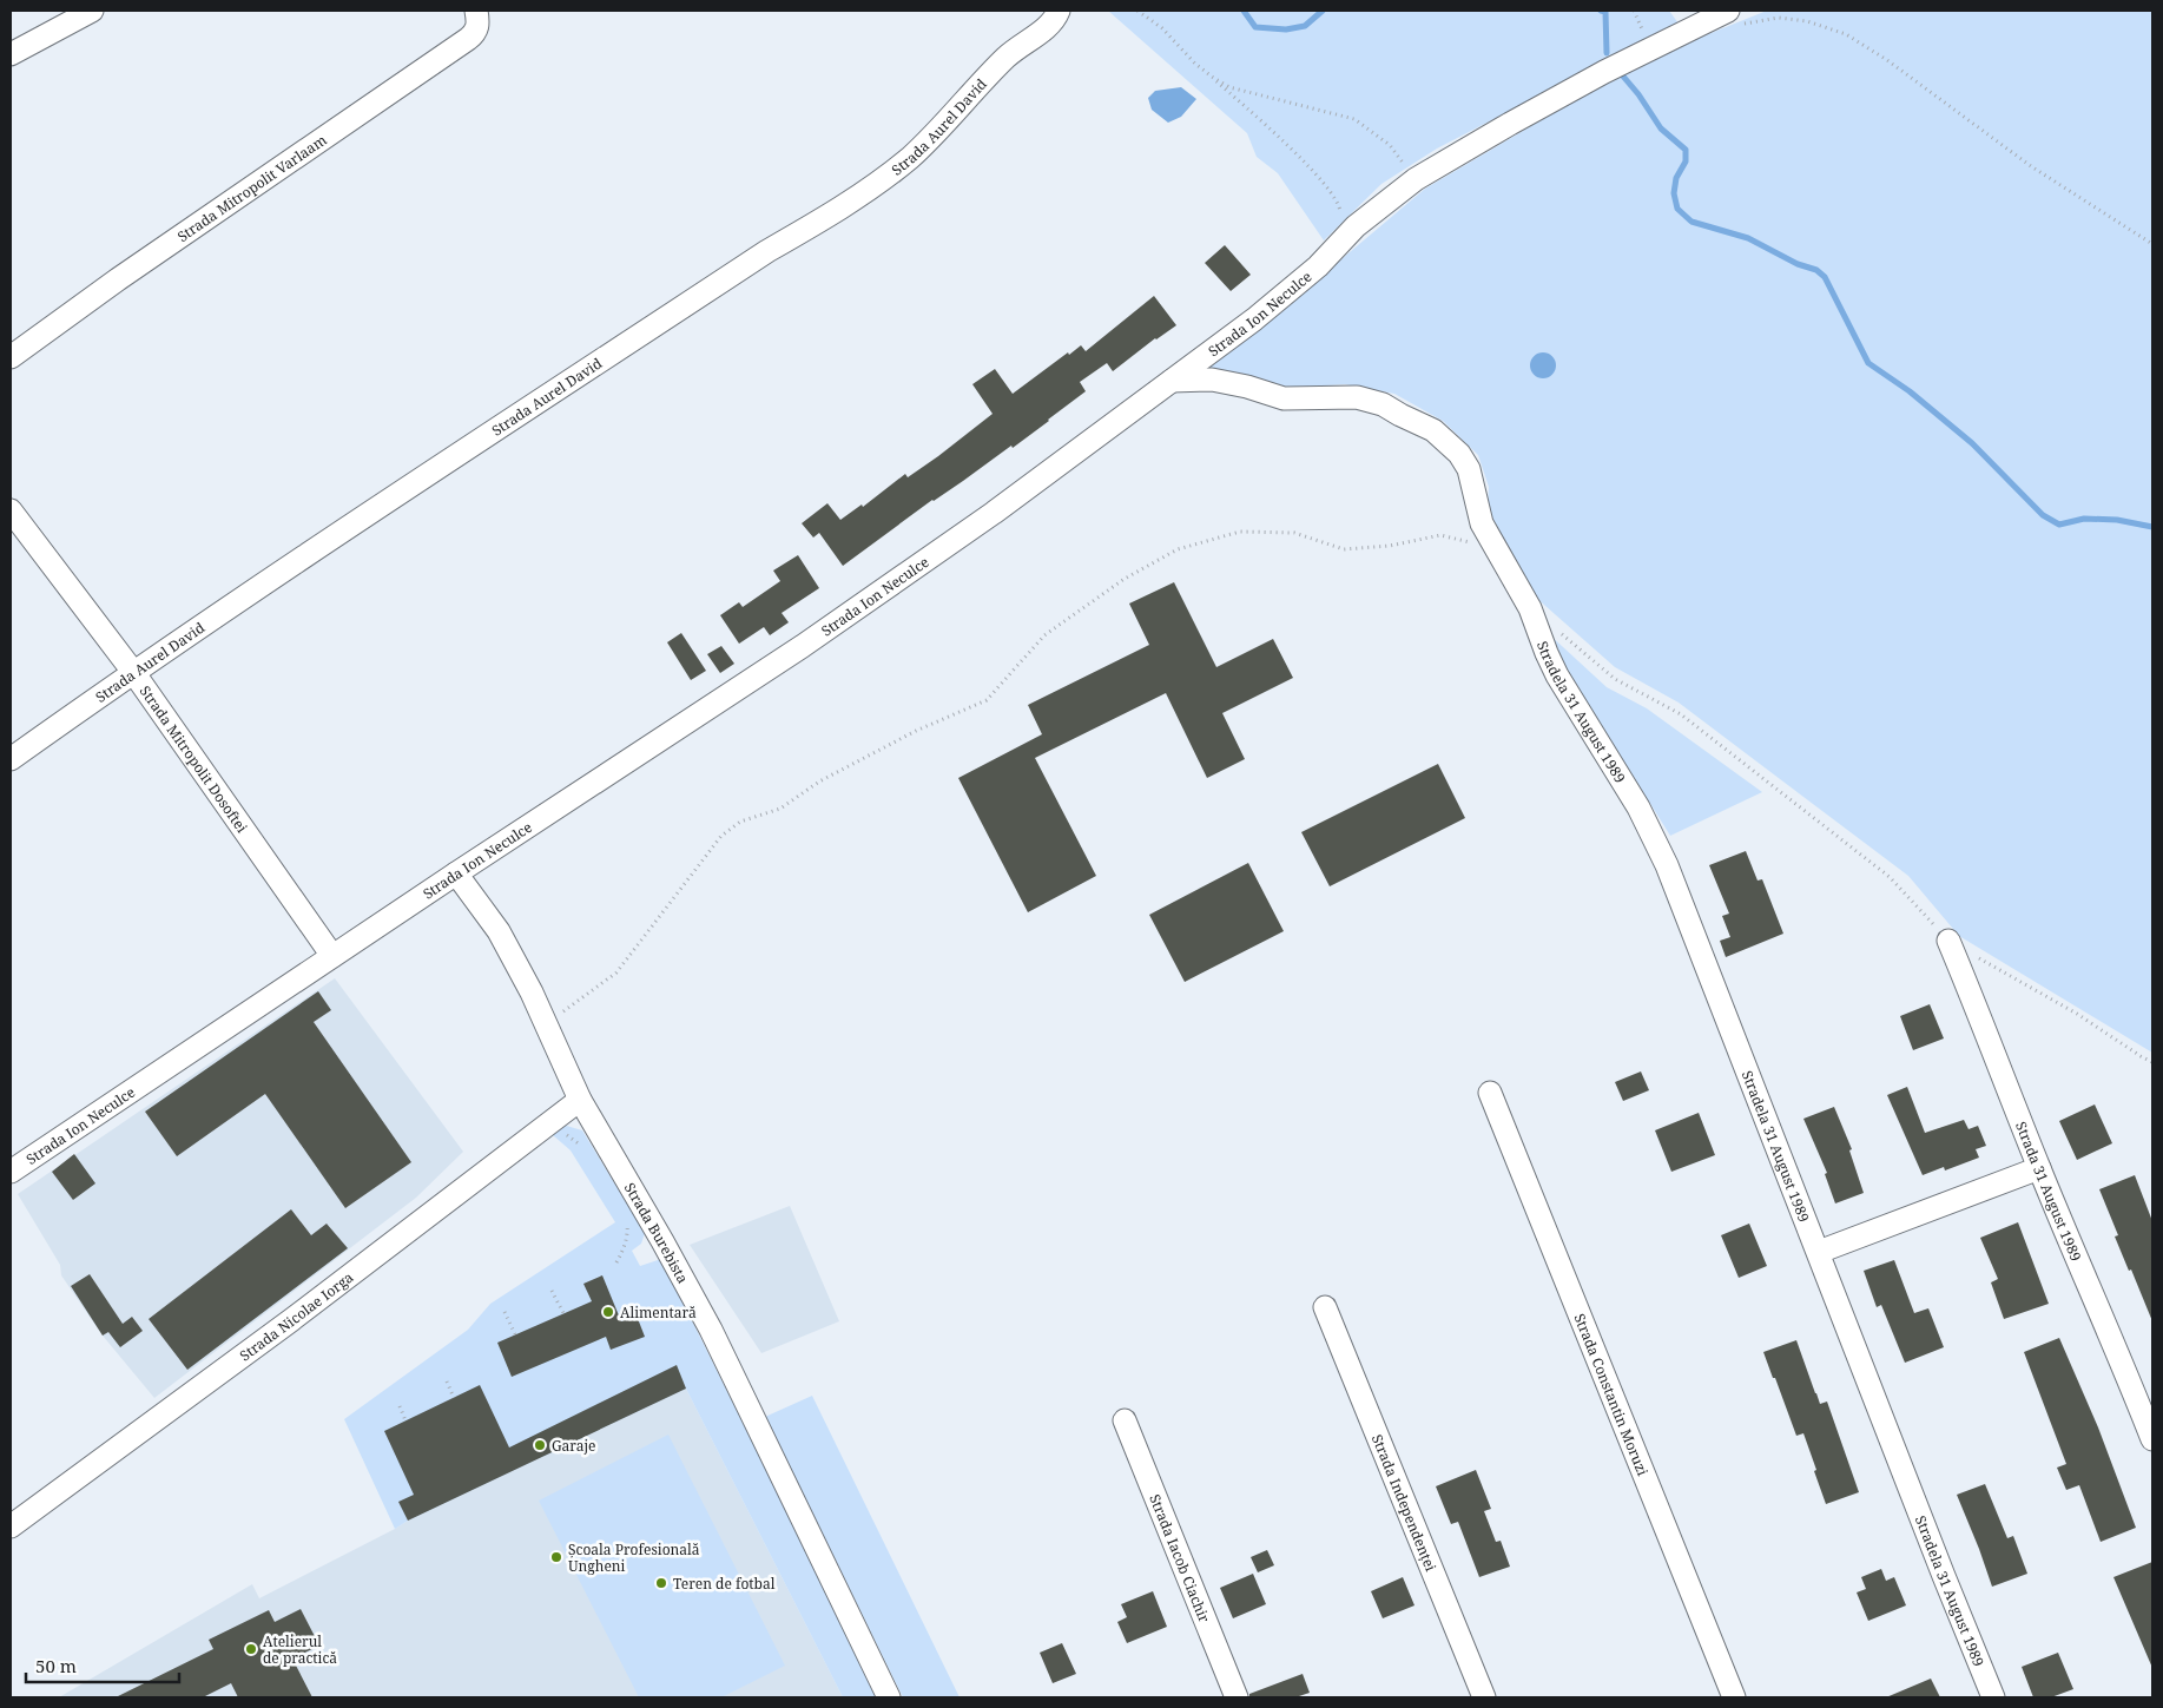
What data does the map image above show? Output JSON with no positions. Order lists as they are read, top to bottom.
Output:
{
  "streets": {
    "street": [
      "Strada Aurel David",
      "Strada Mitropolit Varlaam",
      "Strada Ion Neculce",
      "Stradela 31 August 1989",
      "Strada Mitropolit Dosoftei",
      "Strada 31 August 1989",
      "Strada Burebista",
      "Strada Nicolae Iorga",
      "Strada Constantin Moruzi",
      "Strada Independenței",
      "Strada Iacob Ciachir"
    ]
  },
  "crossings": [
    ["Strada Aurel David", "Strada Mitropolit Dosoftei"],
    ["Strada Ion Neculce", "Stradela 31 August 1989"],
    ["Strada Ion Neculce", "Strada Mitropolit Dosoftei"],
    ["Strada Ion Neculce", "Strada Burebista"],
    ["Strada Burebista", "Strada Nicolae Iorga"]
  ],
  "places": [
    "Alimentară",
    "Garaje",
    "Școala Profesională Ungheni",
    "Teren de fotbal",
    "Atelierul de practică"
  ],
  "scale_bar": "50 m"
}
